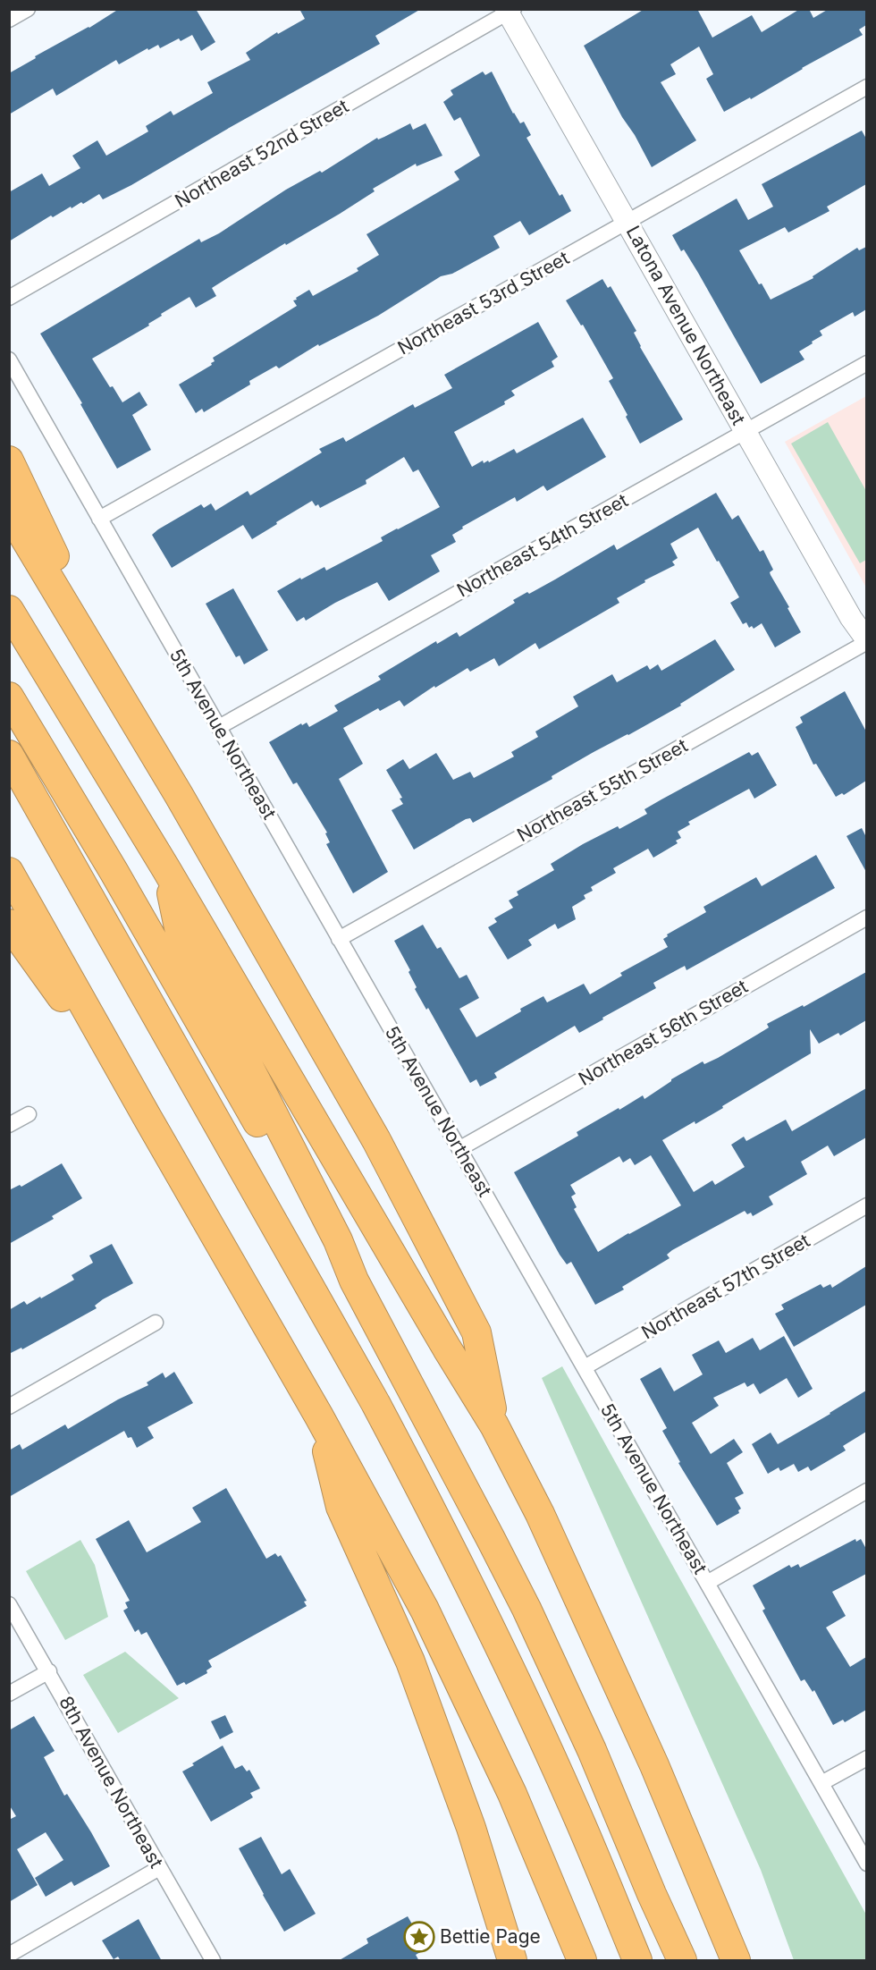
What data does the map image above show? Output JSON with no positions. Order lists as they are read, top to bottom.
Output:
{
  "streets": {
    "street": [
      "Northeast 52nd Street",
      "Northeast 53rd Street",
      "Latona Avenue Northeast",
      "Northeast 54th Street",
      "5th Avenue Northeast",
      "Northeast 55th Street",
      "Northeast 56th Street",
      "Northeast 57th Street",
      "8th Avenue Northeast"
    ]
  },
  "crossings": [
    ["Northeast 52nd Street", "Latona Avenue Northeast"],
    ["Northeast 53rd Street", "Latona Avenue Northeast"],
    ["Northeast 53rd Street", "5th Avenue Northeast"],
    ["Latona Avenue Northeast", "Northeast 54th Street"],
    ["Latona Avenue Northeast", "Northeast 55th Street"],
    ["Northeast 54th Street", "5th Avenue Northeast"],
    ["5th Avenue Northeast", "Northeast 55th Street"],
    ["5th Avenue Northeast", "Northeast 56th Street"],
    ["5th Avenue Northeast", "Northeast 57th Street"]
  ],
  "places": {
    "place": ["Bettie Page"]
  }
}
